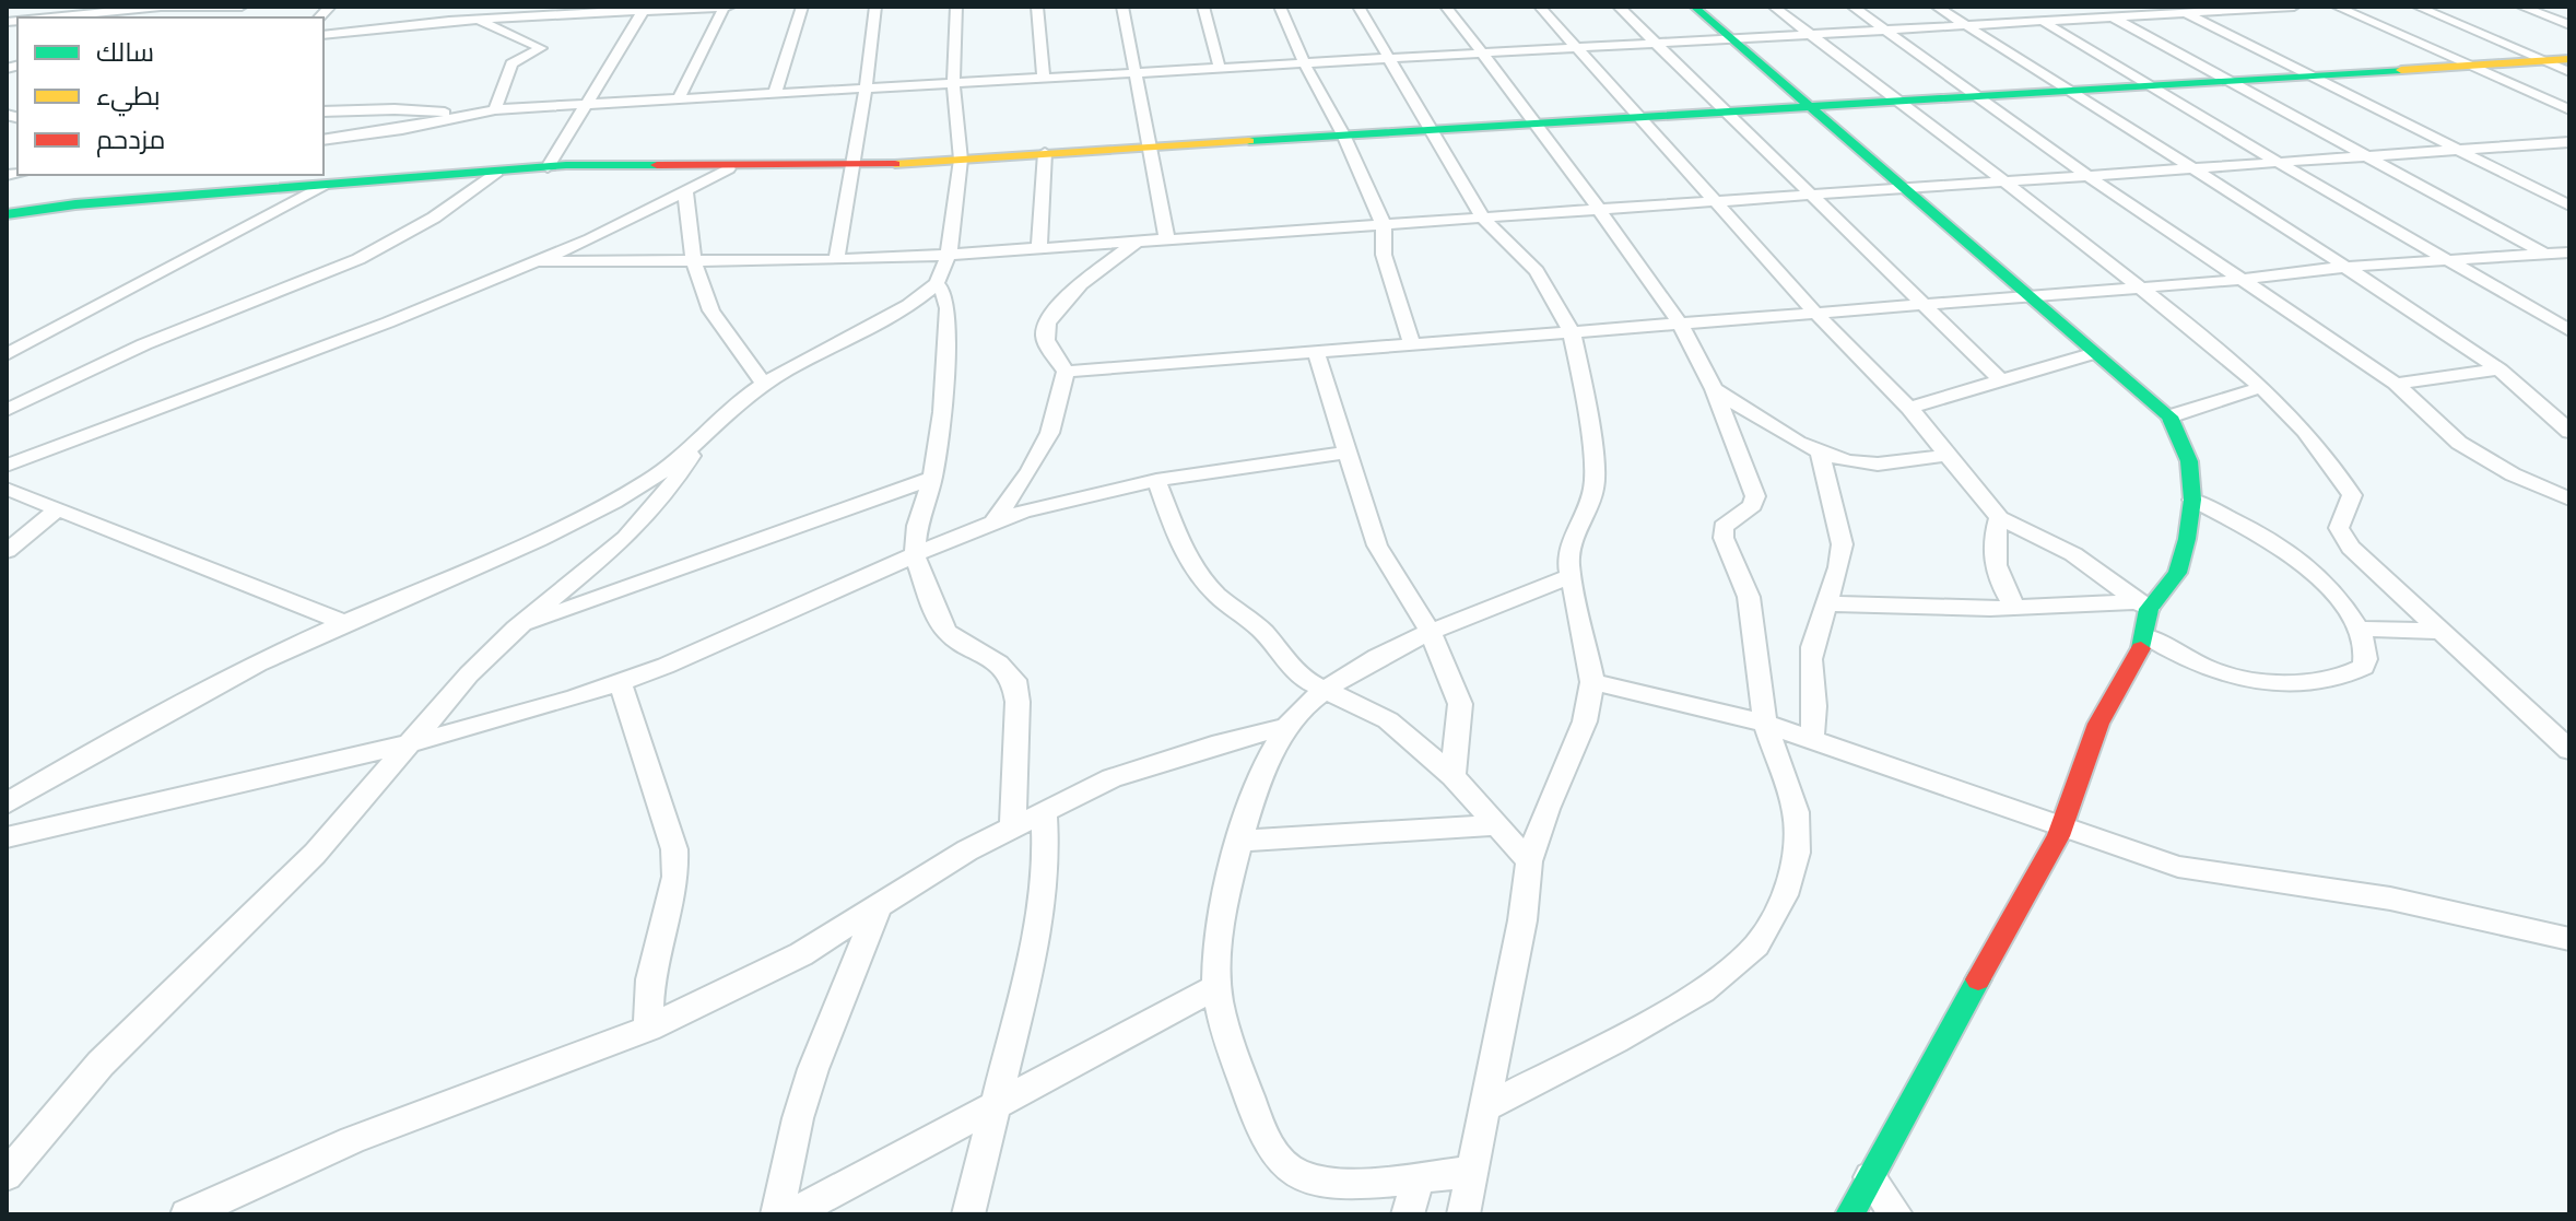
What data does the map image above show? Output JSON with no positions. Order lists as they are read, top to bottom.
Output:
{
  "legend": ["سالك", "بطيء", "مزدحم"]
}
